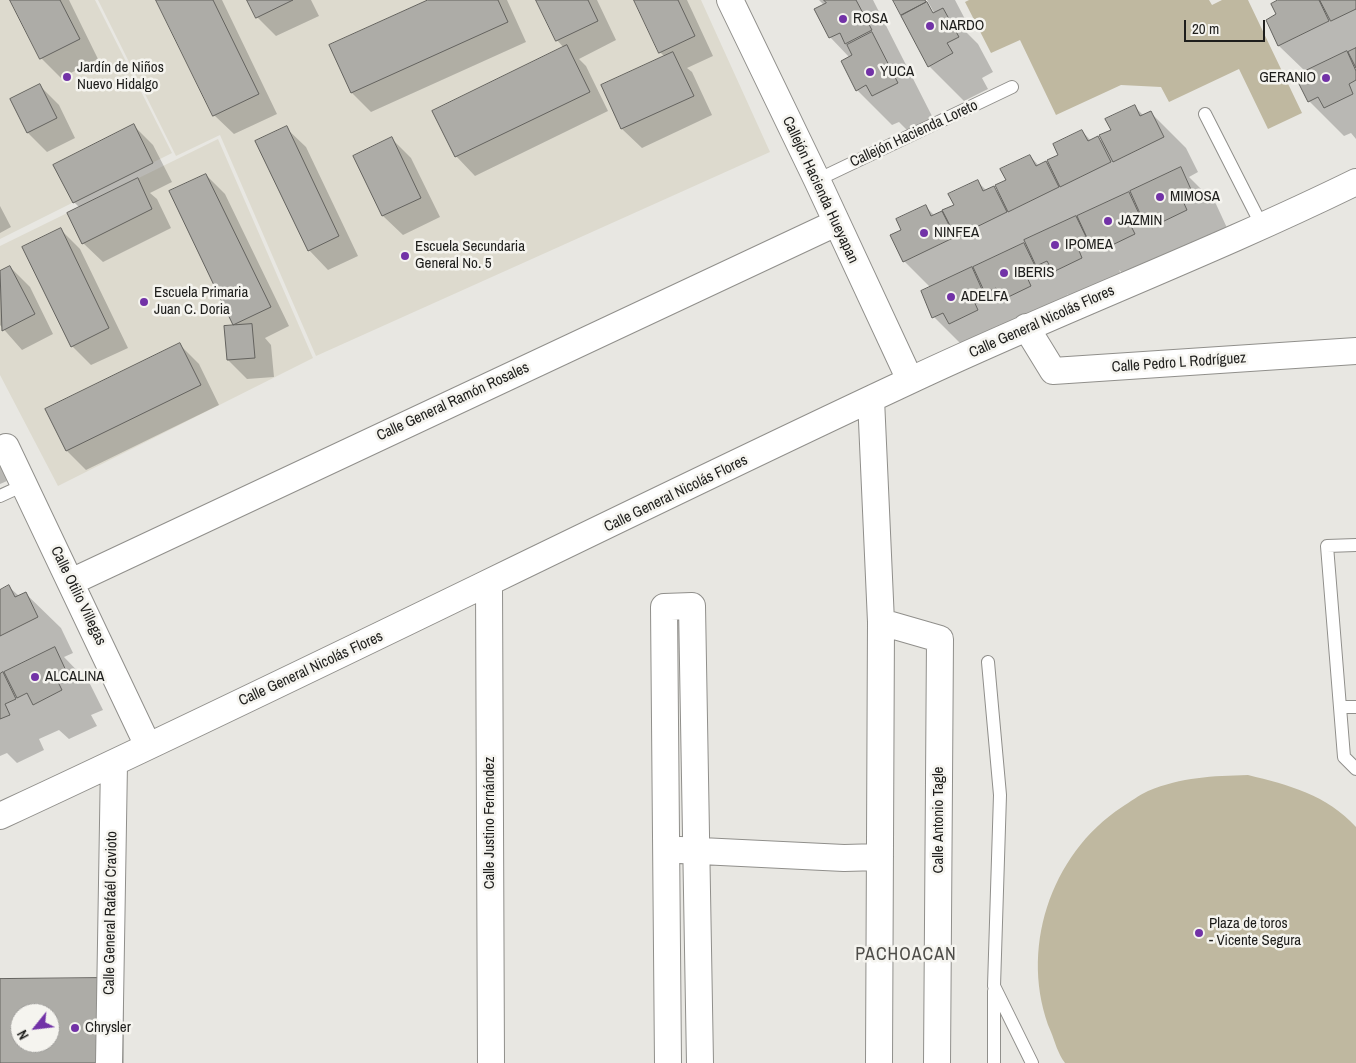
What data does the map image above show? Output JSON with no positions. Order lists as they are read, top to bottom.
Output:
{
  "streets": {
    "street": [
      "Callejón Hacienda Hueyapan",
      "Calle General Nicolás Flores",
      "Calle Pedro L Rodríguez",
      "Calle General Ramón Rosales",
      "Calle Otilio Villegas",
      "Calle Antonio Tagle",
      "Calle Justino Fernández",
      "Calle General Rafaél Cravioto"
    ],
    "lane": ["Callejón Hacienda Loreto"]
  },
  "crossings": [
    ["Callejón Hacienda Loreto", "Callejón Hacienda Hueyapan"],
    ["Callejón Hacienda Hueyapan", "Calle General Nicolás Flores"],
    ["Callejón Hacienda Hueyapan", "Calle General Ramón Rosales"],
    ["Calle General Nicolás Flores", "Calle Pedro L Rodríguez"],
    ["Calle General Nicolás Flores", "Calle Otilio Villegas"],
    ["Calle General Nicolás Flores", "Calle Justino Fernández"],
    ["Calle General Nicolás Flores", "Calle General Rafaél Cravioto"],
    ["Calle General Ramón Rosales", "Calle Otilio Villegas"]
  ],
  "districts": ["PACHOACAN"],
  "places": [
    "ROSA",
    "NARDO",
    "YUCA",
    "Jardín de Niños Nuevo Hidalgo",
    "GERANIO",
    "MIMOSA",
    "JAZMIN",
    "NINFEA",
    "IPOMEA",
    "Escuela Secundaria General No. 5",
    "IBERIS",
    "ADELFA",
    "Escuela Primaria Juan C. Doria",
    "ALCALINA",
    "Plaza de toros - Vicente Segura",
    "Chrysler"
  ],
  "scale_bar": "20 m",
  "north": "bottom left"
}
